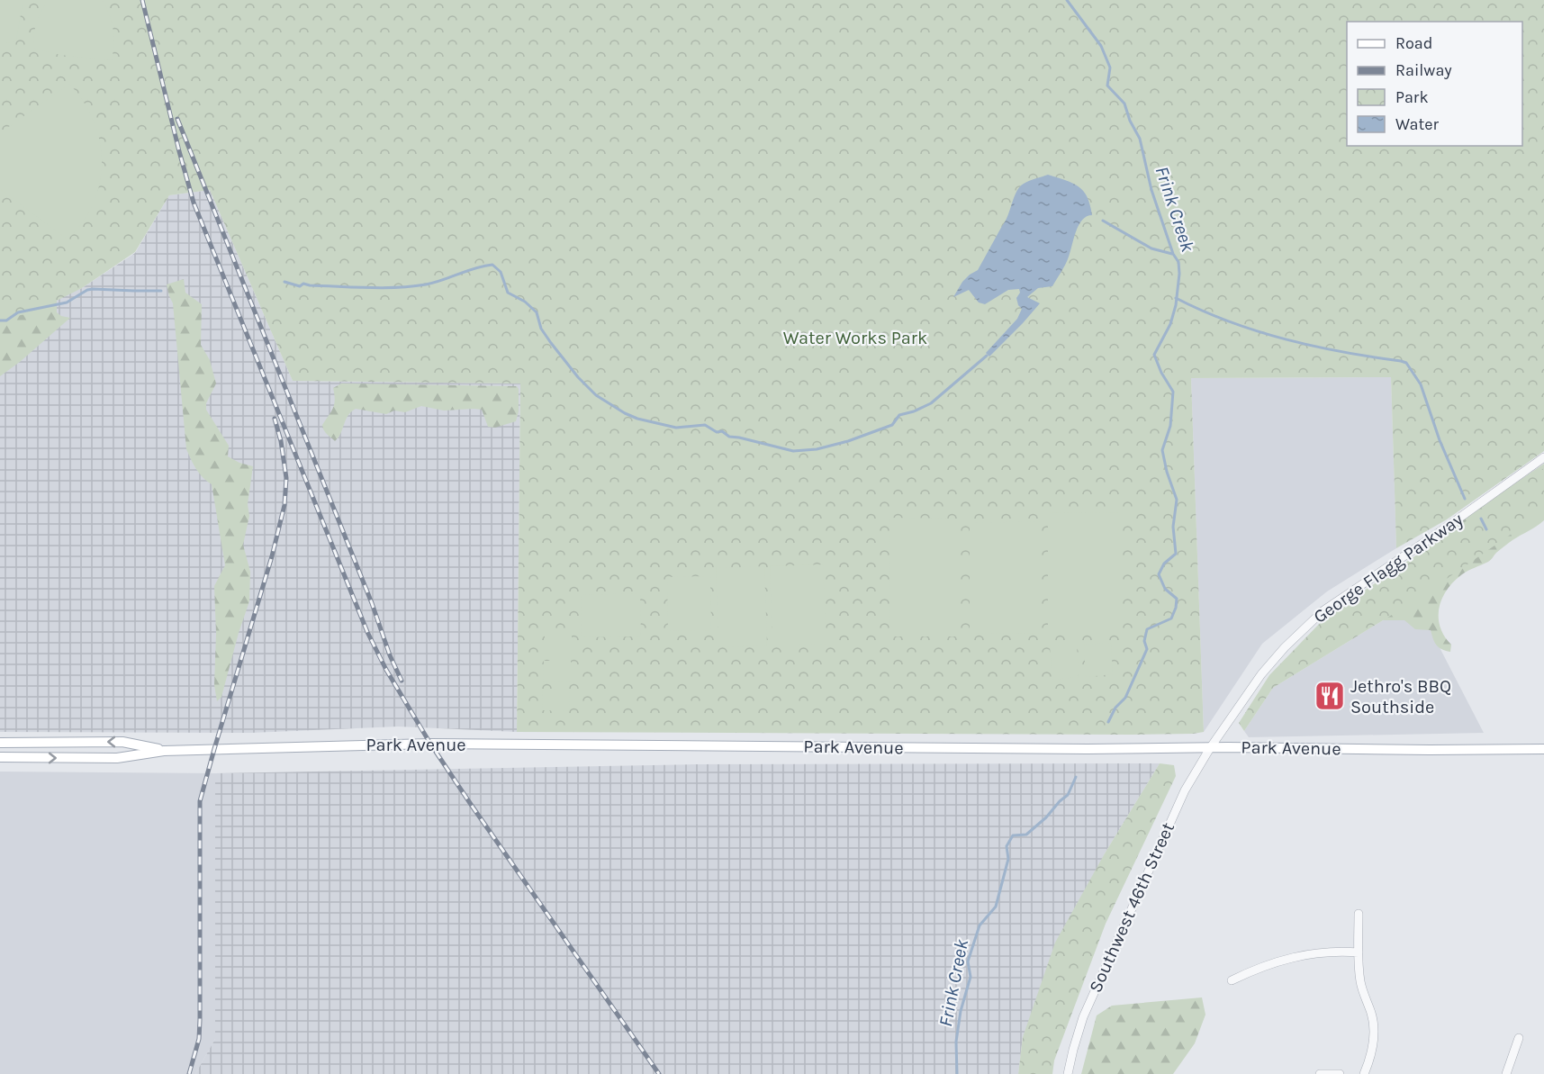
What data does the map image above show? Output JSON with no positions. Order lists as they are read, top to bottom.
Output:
{
  "streets": {
    "main road": ["Park Avenue"],
    "street": ["George Flagg Parkway", "Southwest 46th Street"]
  },
  "crossings": [
    ["George Flagg Parkway", "Park Avenue"],
    ["George Flagg Parkway", "Southwest 46th Street"],
    ["Park Avenue", "Southwest 46th Street"]
  ],
  "water": ["Frink Creek"],
  "parks": ["Water Works Park"],
  "places": {
    "restaurant": ["Jethro's BBQ Southside"]
  },
  "legend": [
    "Road",
    "Railway",
    "Park",
    "Water"
  ]
}
